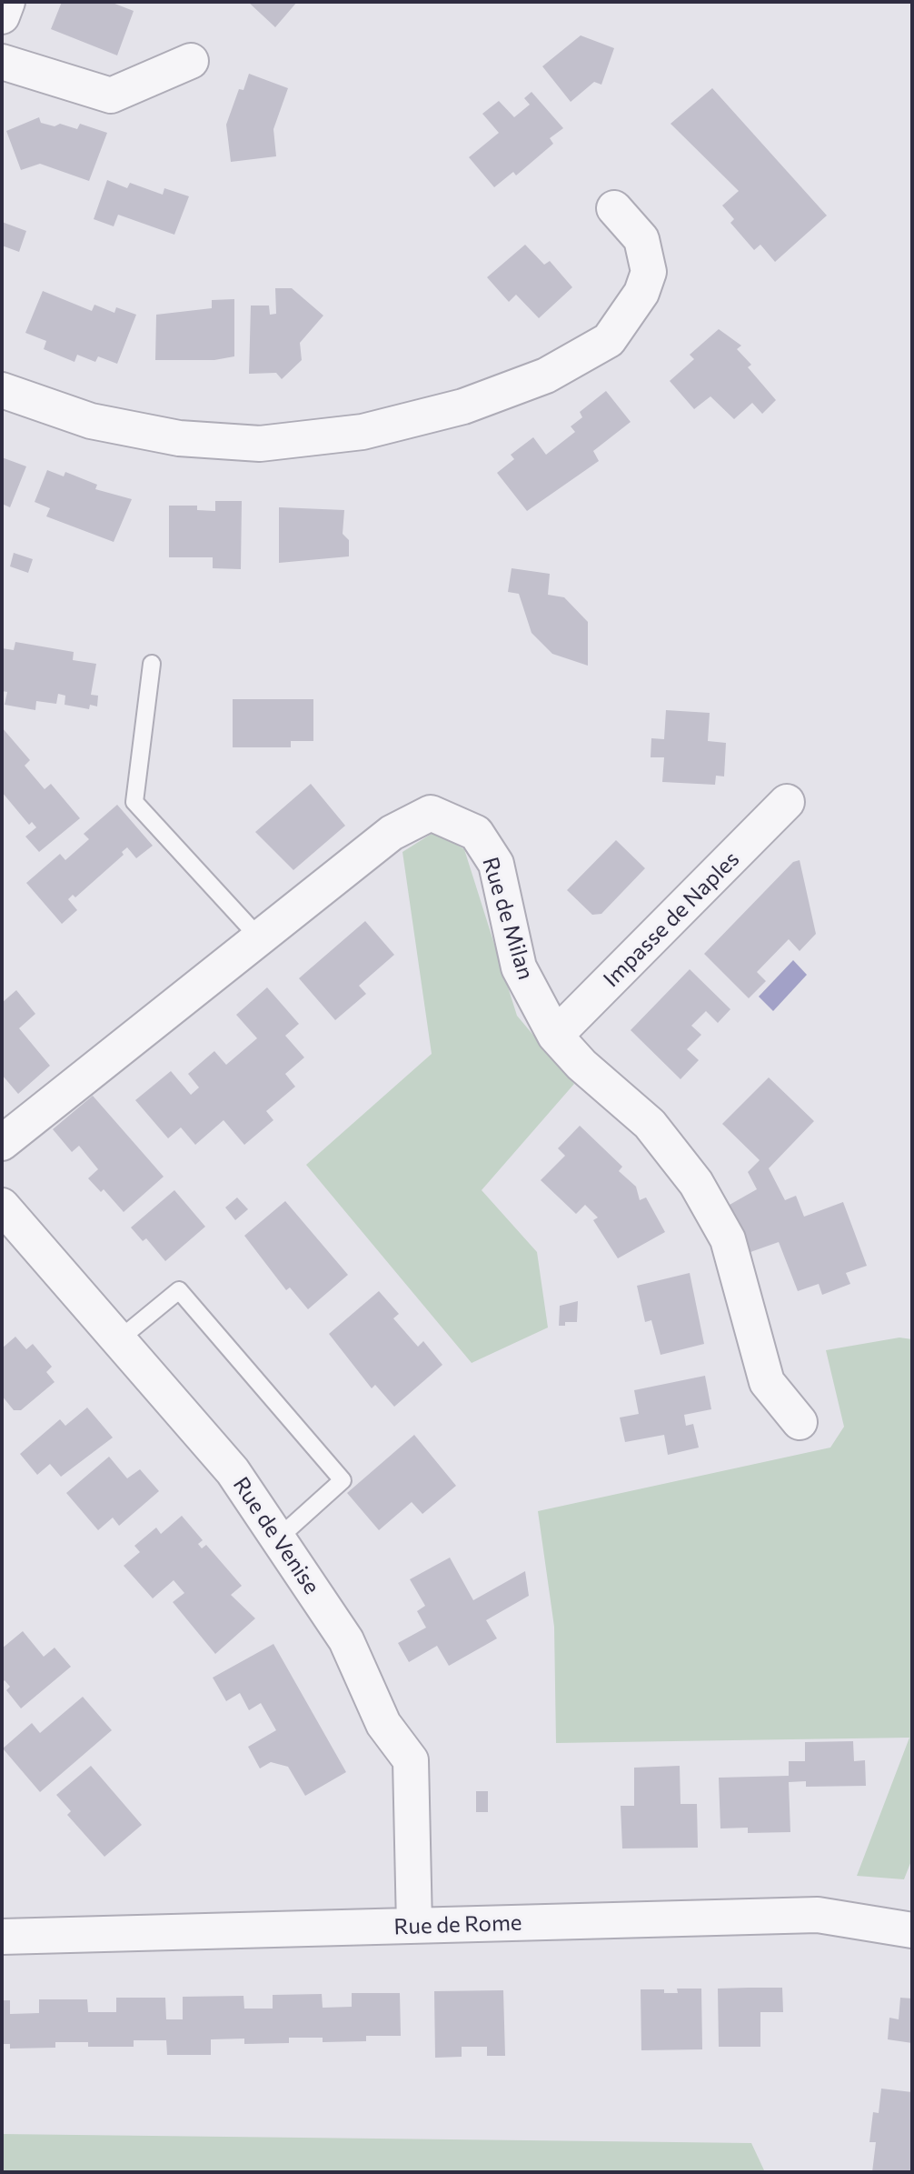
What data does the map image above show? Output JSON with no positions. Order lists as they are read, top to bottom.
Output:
{
  "streets": {
    "street": [
      "Rue de Milan",
      "Impasse de Naples",
      "Rue de Venise",
      "Rue de Rome"
    ]
  },
  "crossings": [
    ["Rue de Milan", "Impasse de Naples"],
    ["Rue de Venise", "Rue de Rome"]
  ]
}
